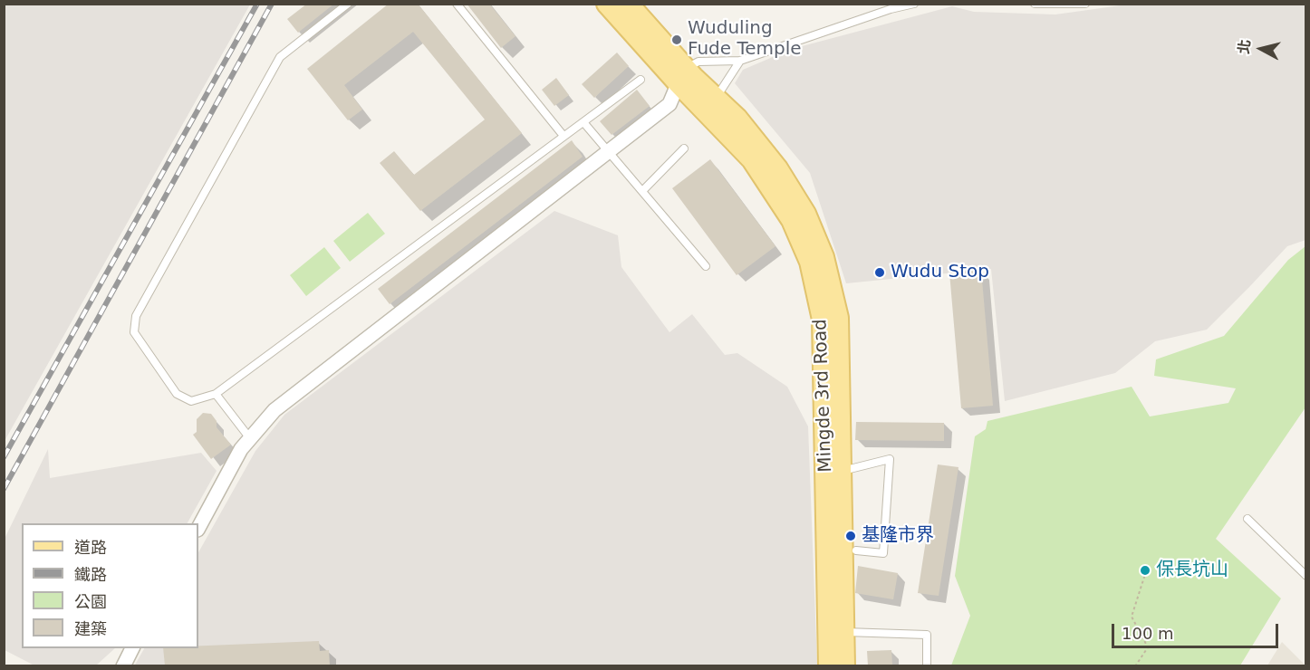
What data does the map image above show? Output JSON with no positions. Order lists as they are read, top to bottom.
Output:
{
  "streets": {
    "main road": ["Mingde 3rd Road"]
  },
  "places": [
    "Wuduling Fude Temple",
    "Wudu Stop",
    "基隆市界",
    "保長坑山"
  ],
  "legend": [
    "道路",
    "鐵路",
    "公園",
    "建築"
  ],
  "scale_bar": "100 m",
  "north": "left"
}
